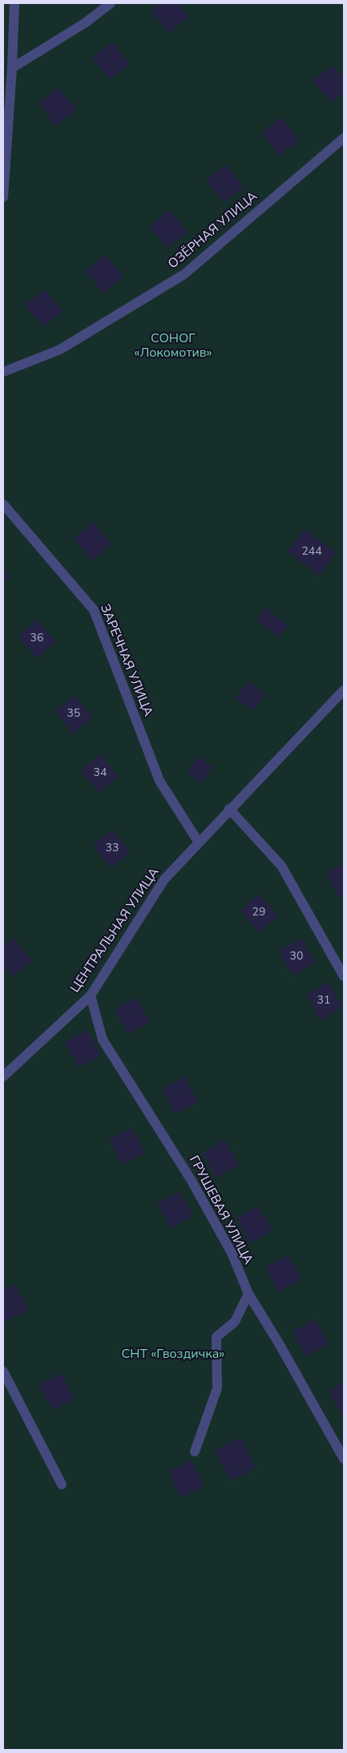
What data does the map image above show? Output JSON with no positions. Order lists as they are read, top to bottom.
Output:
{
  "streets": {
    "street": [
      "ОЗЁРНАЯ УЛИЦА",
      "ЗАРЕЧНАЯ УЛИЦА",
      "ЦЕНТРАЛЬНАЯ УЛИЦА",
      "ГРУШЕВАЯ УЛИЦА"
    ]
  },
  "crossings": [
    ["ЗАРЕЧНАЯ УЛИЦА", "ЦЕНТРАЛЬНАЯ УЛИЦА"],
    ["ЦЕНТРАЛЬНАЯ УЛИЦА", "ГРУШЕВАЯ УЛИЦА"]
  ],
  "parks": ["СОНОГ «Локомотив»", "СНТ «Гвоздичка»"],
  "house_numbers": [
    "244",
    "36",
    "35",
    "34",
    "33",
    "29",
    "30",
    "31"
  ]
}
